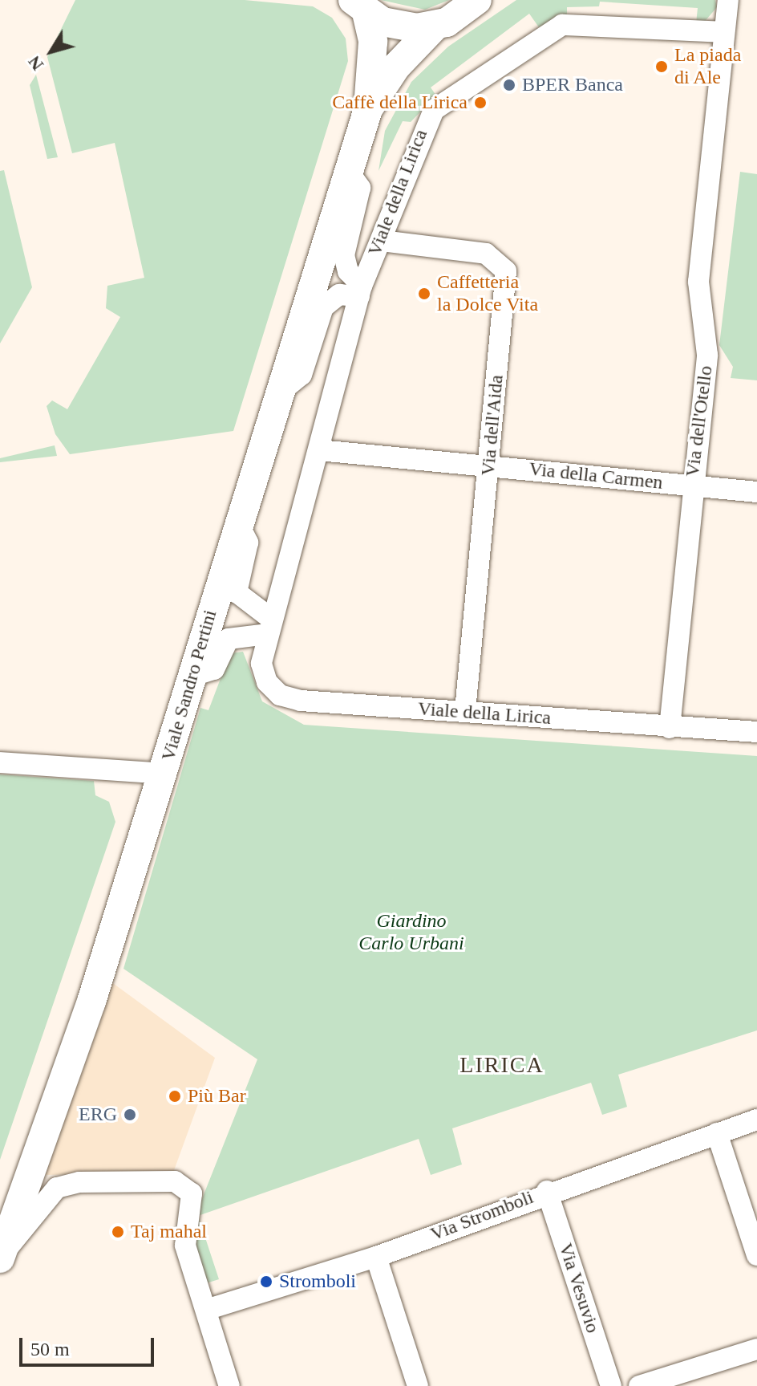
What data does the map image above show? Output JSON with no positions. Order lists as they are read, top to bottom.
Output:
{
  "streets": {
    "main road": ["Viale Sandro Pertini"],
    "street": [
      "Viale della Lirica",
      "Via dell'Otello",
      "Via dell'Aida",
      "Via della Carmen",
      "Via Stromboli",
      "Via Vesuvio"
    ]
  },
  "crossings": [
    ["Viale della Lirica", "Via dell'Otello"],
    ["Viale della Lirica", "Via dell'Aida"],
    ["Viale della Lirica", "Via della Carmen"],
    ["Viale della Lirica", "Viale Sandro Pertini"],
    ["Via dell'Otello", "Via della Carmen"],
    ["Via dell'Aida", "Via della Carmen"],
    ["Via Stromboli", "Via Vesuvio"]
  ],
  "districts": ["LIRICA"],
  "parks": ["Giardino Carlo Urbani"],
  "places": [
    "La piada di Ale",
    "BPER Banca",
    "Caffè della Lirica",
    "Caffetteria la Dolce Vita",
    "Più Bar",
    "ERG",
    "Taj mahal",
    "Stromboli"
  ],
  "scale_bar": "50 m",
  "north": "bottom left"
}
